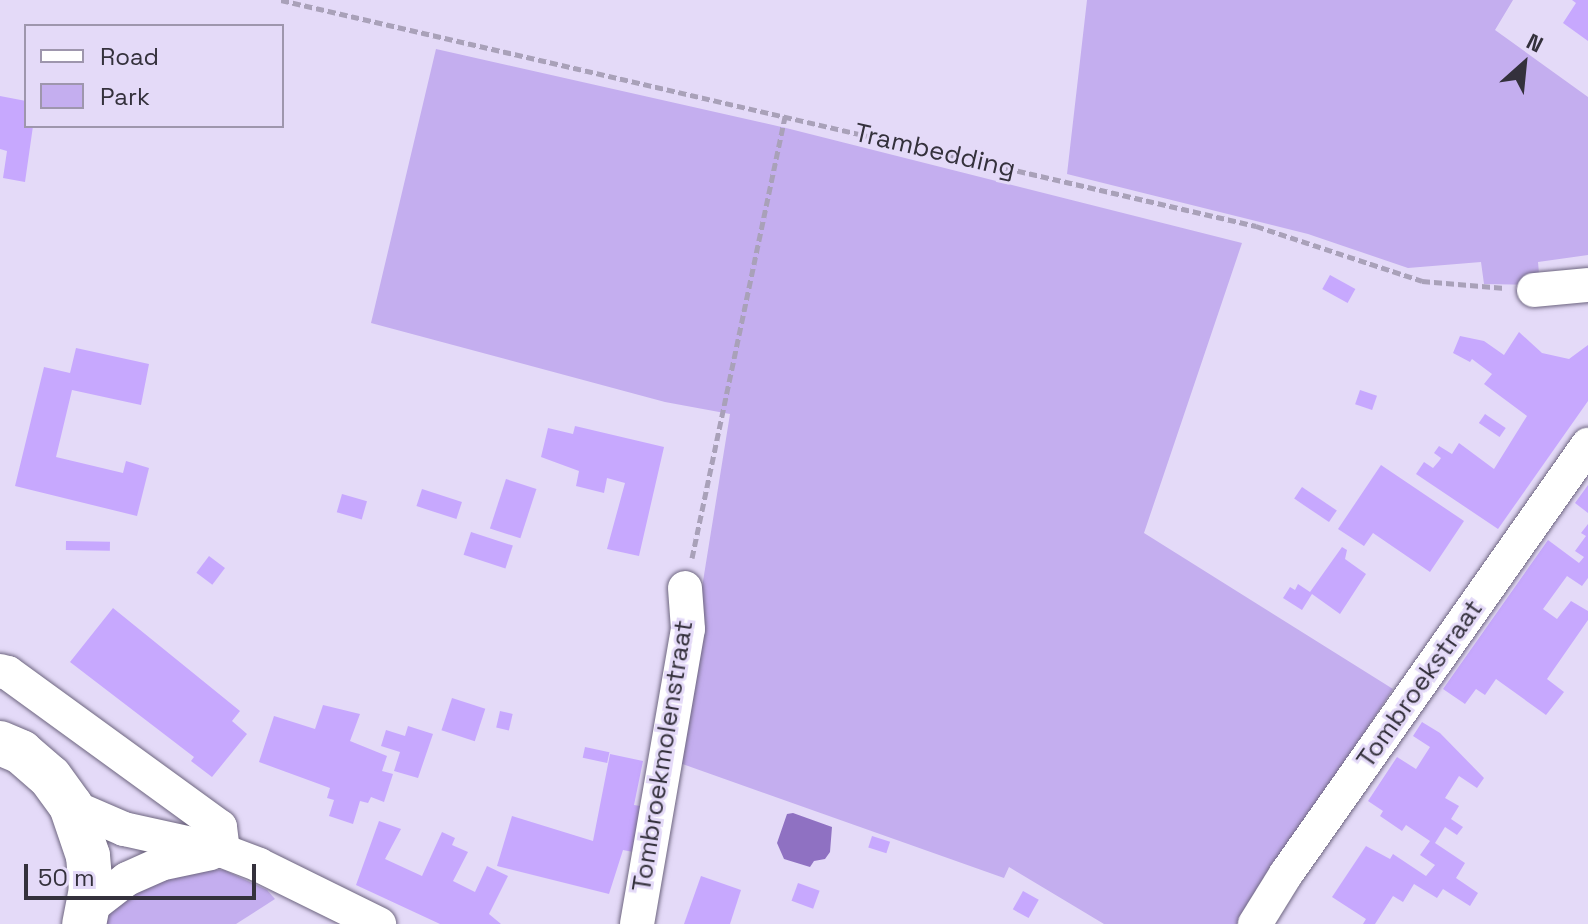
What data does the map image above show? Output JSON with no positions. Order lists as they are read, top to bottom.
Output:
{
  "streets": {
    "street": ["Tombroekstraat", "Tombroekmolenstraat"],
    "path": ["Trambedding"]
  },
  "legend": ["Road", "Park"],
  "scale_bar": "50 m",
  "north": "top right"
}
